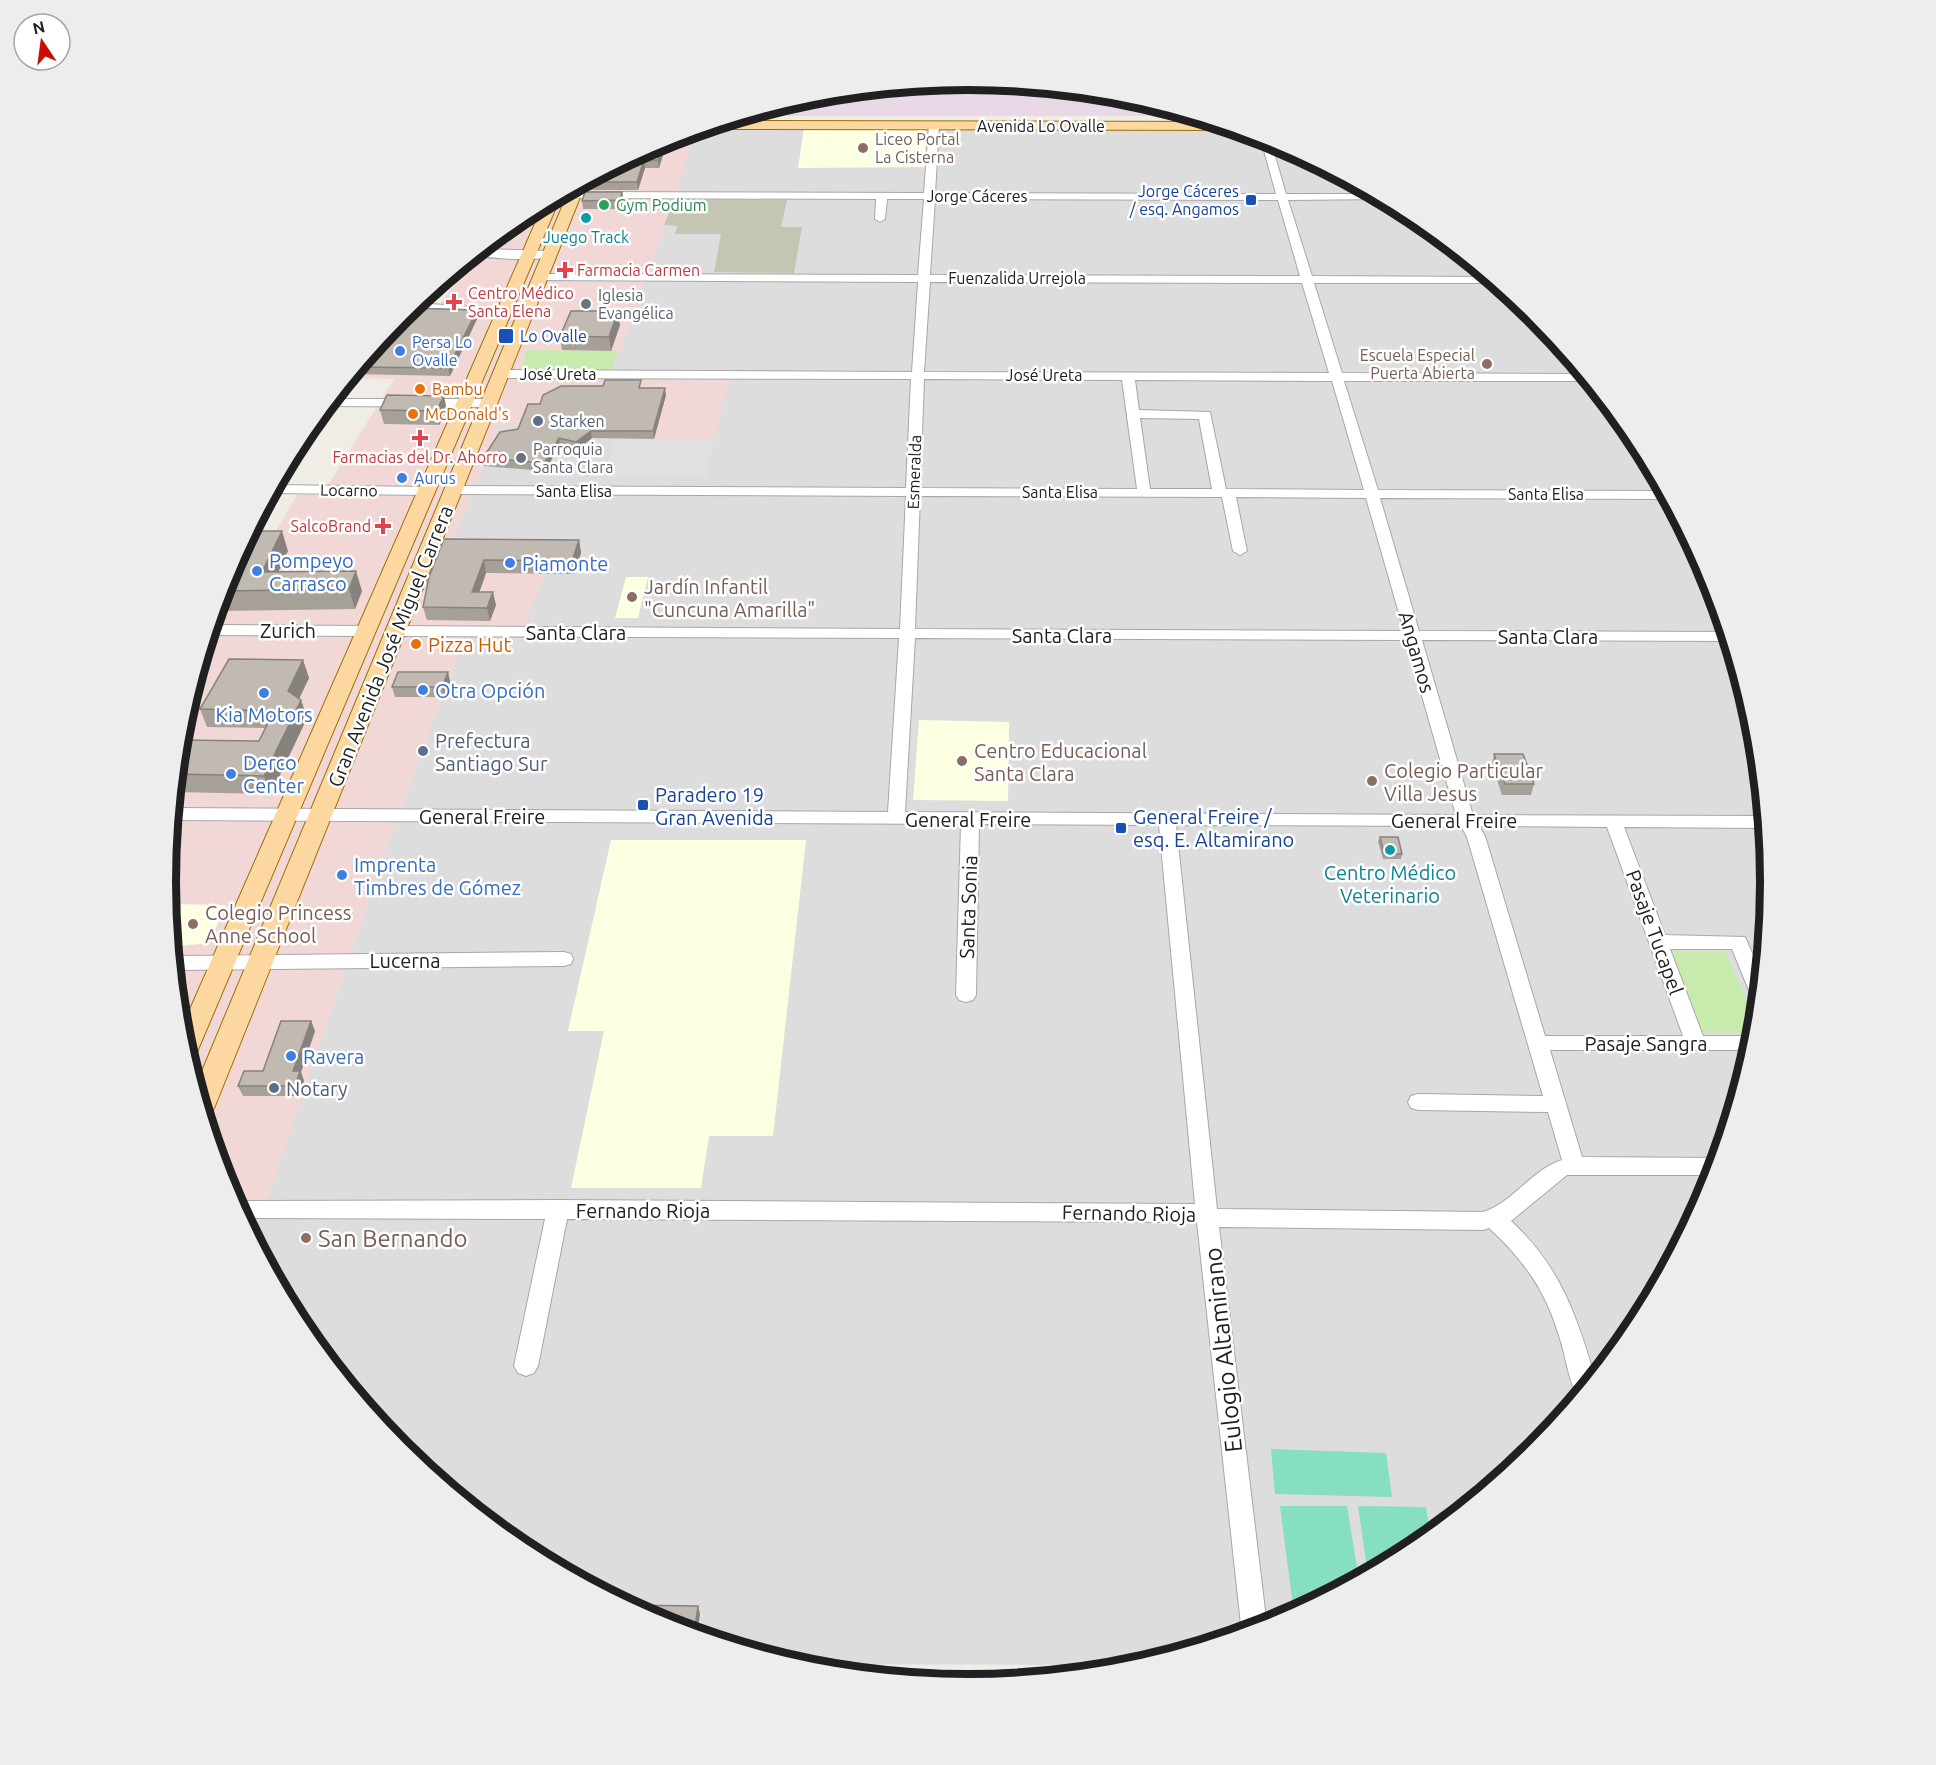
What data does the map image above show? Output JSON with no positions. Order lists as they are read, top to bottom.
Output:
{
  "streets": {
    "main road": ["Avenida Lo Ovalle", "Gran Avenida José Miguel Carrera"],
    "street": [
      "Jorge Cáceres",
      "Fuenzalida Urrejola",
      "José Ureta",
      "Esmeralda",
      "Locarno",
      "Santa Elisa",
      "Zurich",
      "Santa Clara",
      "Angamos",
      "General Freire",
      "Santa Sonia",
      "Pasaje Tucapel",
      "Lucerna",
      "Pasaje Sangra",
      "Fernando Rioja",
      "Eulogio Altamirano"
    ]
  },
  "crossings": [
    ["Avenida Lo Ovalle", "Esmeralda"],
    ["Jorge Cáceres", "Esmeralda"],
    ["Jorge Cáceres", "Angamos"],
    ["Fuenzalida Urrejola", "Esmeralda"],
    ["Fuenzalida Urrejola", "Gran Avenida José Miguel Carrera"],
    ["Fuenzalida Urrejola", "Angamos"],
    ["José Ureta", "Esmeralda"],
    ["José Ureta", "Gran Avenida José Miguel Carrera"],
    ["José Ureta", "Angamos"],
    ["Esmeralda", "Santa Elisa"],
    ["Esmeralda", "Santa Clara"],
    ["Esmeralda", "General Freire"],
    ["Locarno", "Gran Avenida José Miguel Carrera"],
    ["Santa Elisa", "Gran Avenida José Miguel Carrera"],
    ["Santa Elisa", "Angamos"],
    ["Zurich", "Gran Avenida José Miguel Carrera"],
    ["Santa Clara", "Gran Avenida José Miguel Carrera"],
    ["Santa Clara", "Angamos"],
    ["Gran Avenida José Miguel Carrera", "General Freire"],
    ["Gran Avenida José Miguel Carrera", "Lucerna"],
    ["Angamos", "General Freire"],
    ["Angamos", "Pasaje Sangra"],
    ["General Freire", "Santa Sonia"],
    ["General Freire", "Pasaje Tucapel"],
    ["General Freire", "Eulogio Altamirano"],
    ["Pasaje Tucapel", "Pasaje Sangra"],
    ["Fernando Rioja", "Eulogio Altamirano"]
  ],
  "places": {
    "other": [
      "Liceo Portal La Cisterna",
      "Gym Podium",
      "Juego Track",
      "Iglesia Evangélica",
      "Persa Lo Ovalle",
      "Escuela Especial Puerta Abierta",
      "Bambu",
      "McDonald's",
      "Starken",
      "Parroquia Santa Clara",
      "Aurus",
      "Piamonte",
      "Pompeyo Carrasco",
      "Jardín Infantil \"Cuncuna Amarilla\"",
      "Pizza Hut",
      "Otra Opción",
      "Kia Motors",
      "Prefectura Santiago Sur",
      "Centro Educacional Santa Clara",
      "Derco Center",
      "Colegio Particular Villa Jesus",
      "Centro Médico Veterinario",
      "Imprenta Timbres de Gómez",
      "Colegio Princess Anne School",
      "Ravera",
      "Notary",
      "San Bernando"
    ],
    "transit": [
      "Jorge Cáceres / esq. Angamos",
      "Lo Ovalle",
      "Paradero 19 Gran Avenida",
      "General Freire / esq. E. Altamirano"
    ],
    "health": [
      "Farmacia Carmen",
      "Centro Médico Santa Elena",
      "Farmacias del Dr. Ahorro",
      "SalcoBrand"
    ]
  },
  "north": "top"
}
